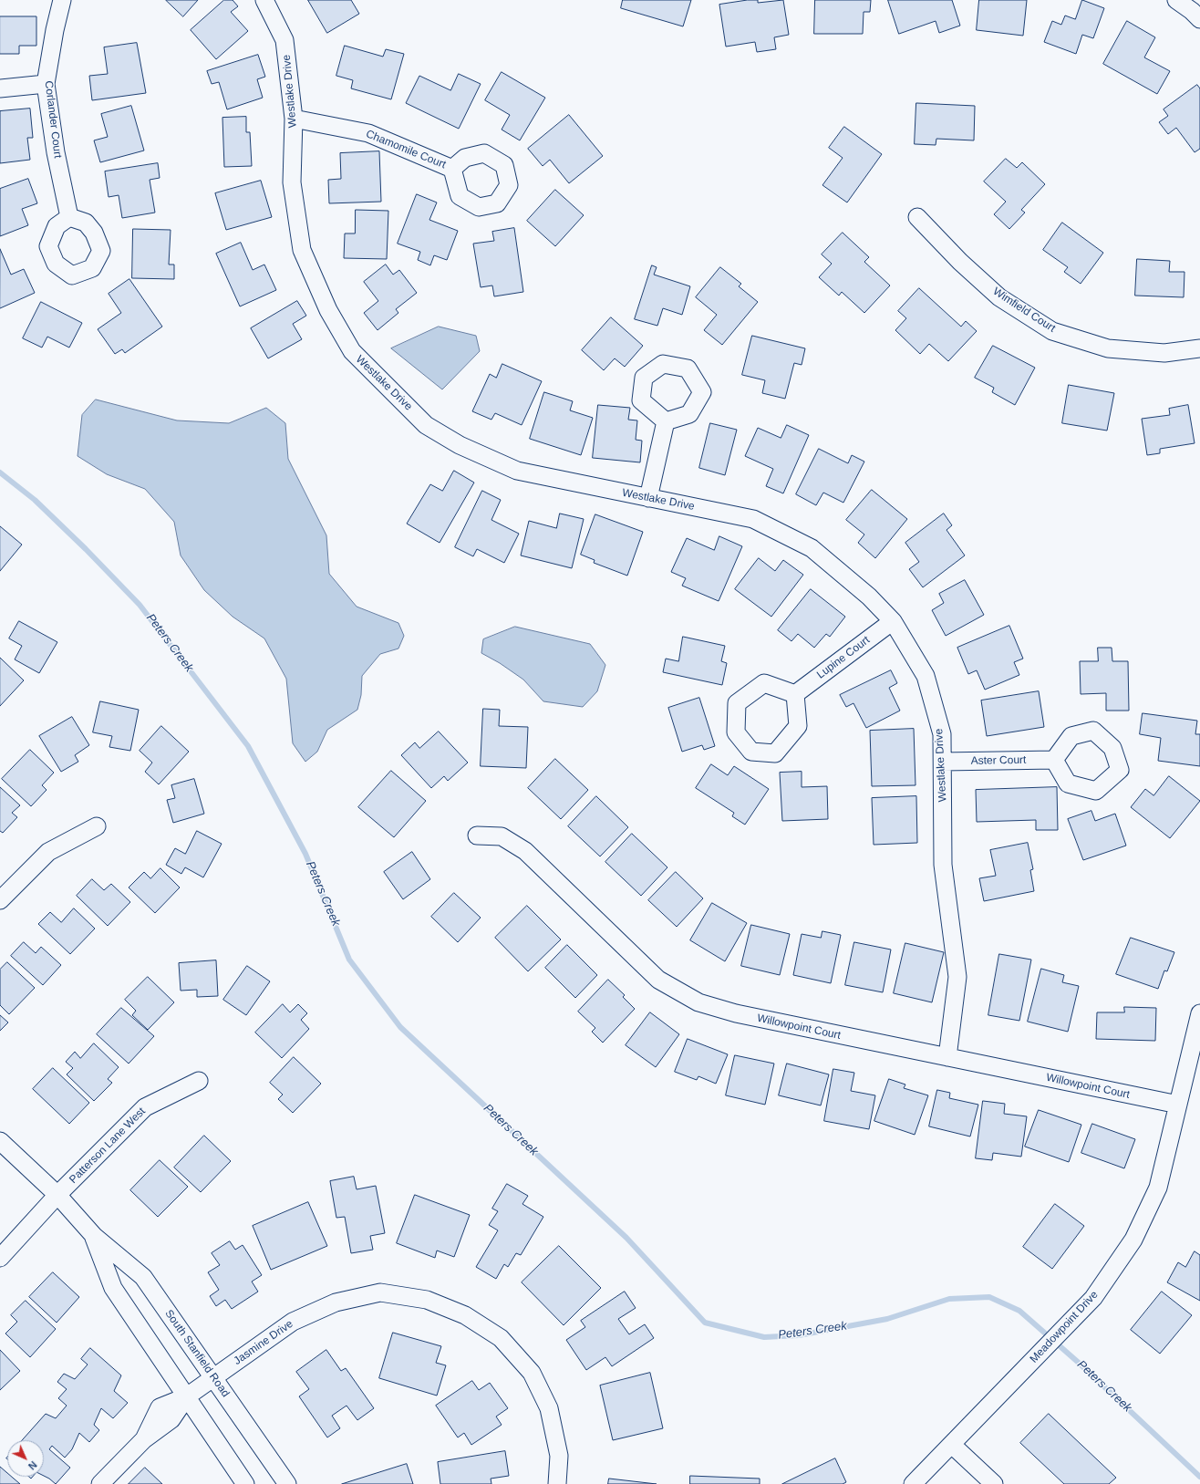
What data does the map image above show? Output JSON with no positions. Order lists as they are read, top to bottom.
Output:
{
  "streets": {
    "street": [
      "Westlake Drive",
      "Corlander Court",
      "Chamomile Court",
      "Wimfield Court",
      "Lupine Court",
      "Aster Court",
      "Willowpoint Court",
      "Patterson Lane West",
      "Meadowpoint Drive",
      "Jasmine Drive",
      "South Stanfield Road"
    ]
  },
  "crossings": [
    ["Westlake Drive", "Chamomile Court"],
    ["Westlake Drive", "Lupine Court"],
    ["Westlake Drive", "Aster Court"],
    ["Westlake Drive", "Willowpoint Court"],
    ["Willowpoint Court", "Meadowpoint Drive"],
    ["Patterson Lane West", "South Stanfield Road"],
    ["Jasmine Drive", "South Stanfield Road"]
  ],
  "water": ["Peters Creek"],
  "north": "bottom right"
}
